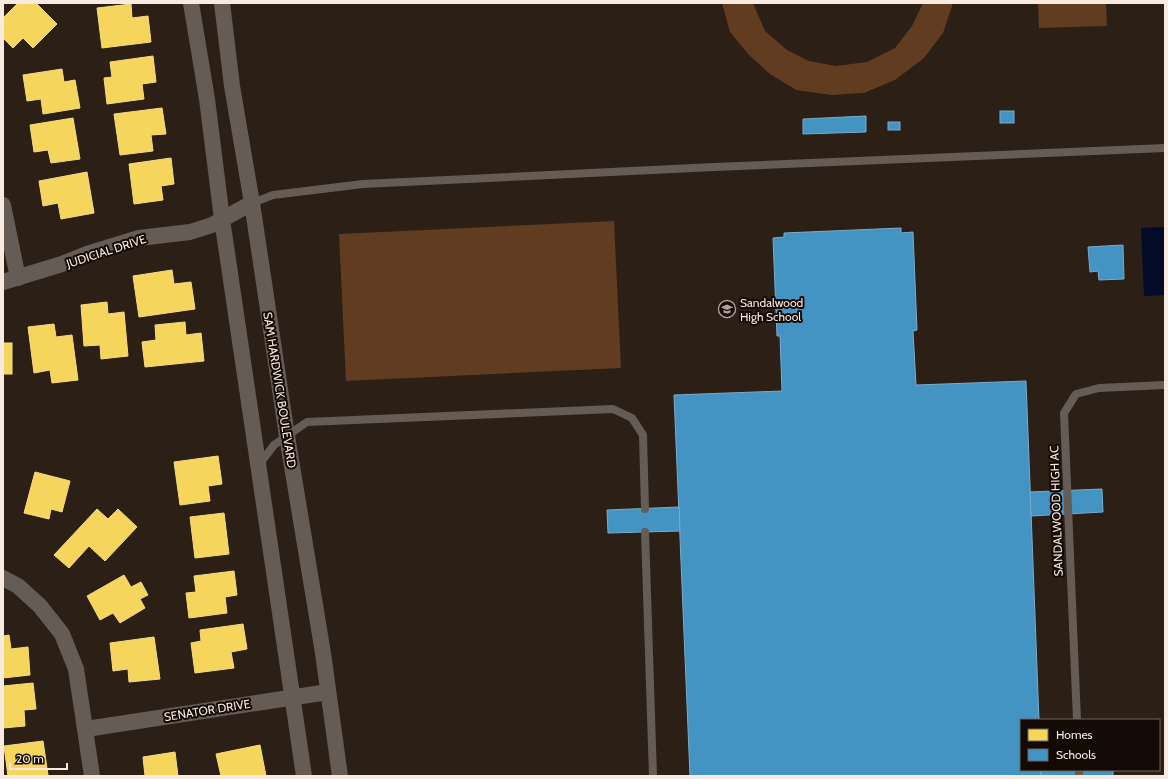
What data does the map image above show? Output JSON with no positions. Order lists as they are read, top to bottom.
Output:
{
  "streets": {
    "street": ["JUDICIAL DRIVE", "SAM HARDWICK BOULEVARD", "SENATOR DRIVE"],
    "lane": ["SANDALWOOD HIGH AC"]
  },
  "crossings": [
    ["JUDICIAL DRIVE", "SAM HARDWICK BOULEVARD"],
    ["SAM HARDWICK BOULEVARD", "SENATOR DRIVE"]
  ],
  "places": {
    "school or university": ["Sandalwood High School"]
  },
  "legend": ["Homes", "Schools"],
  "scale_bar": "20 m"
}
